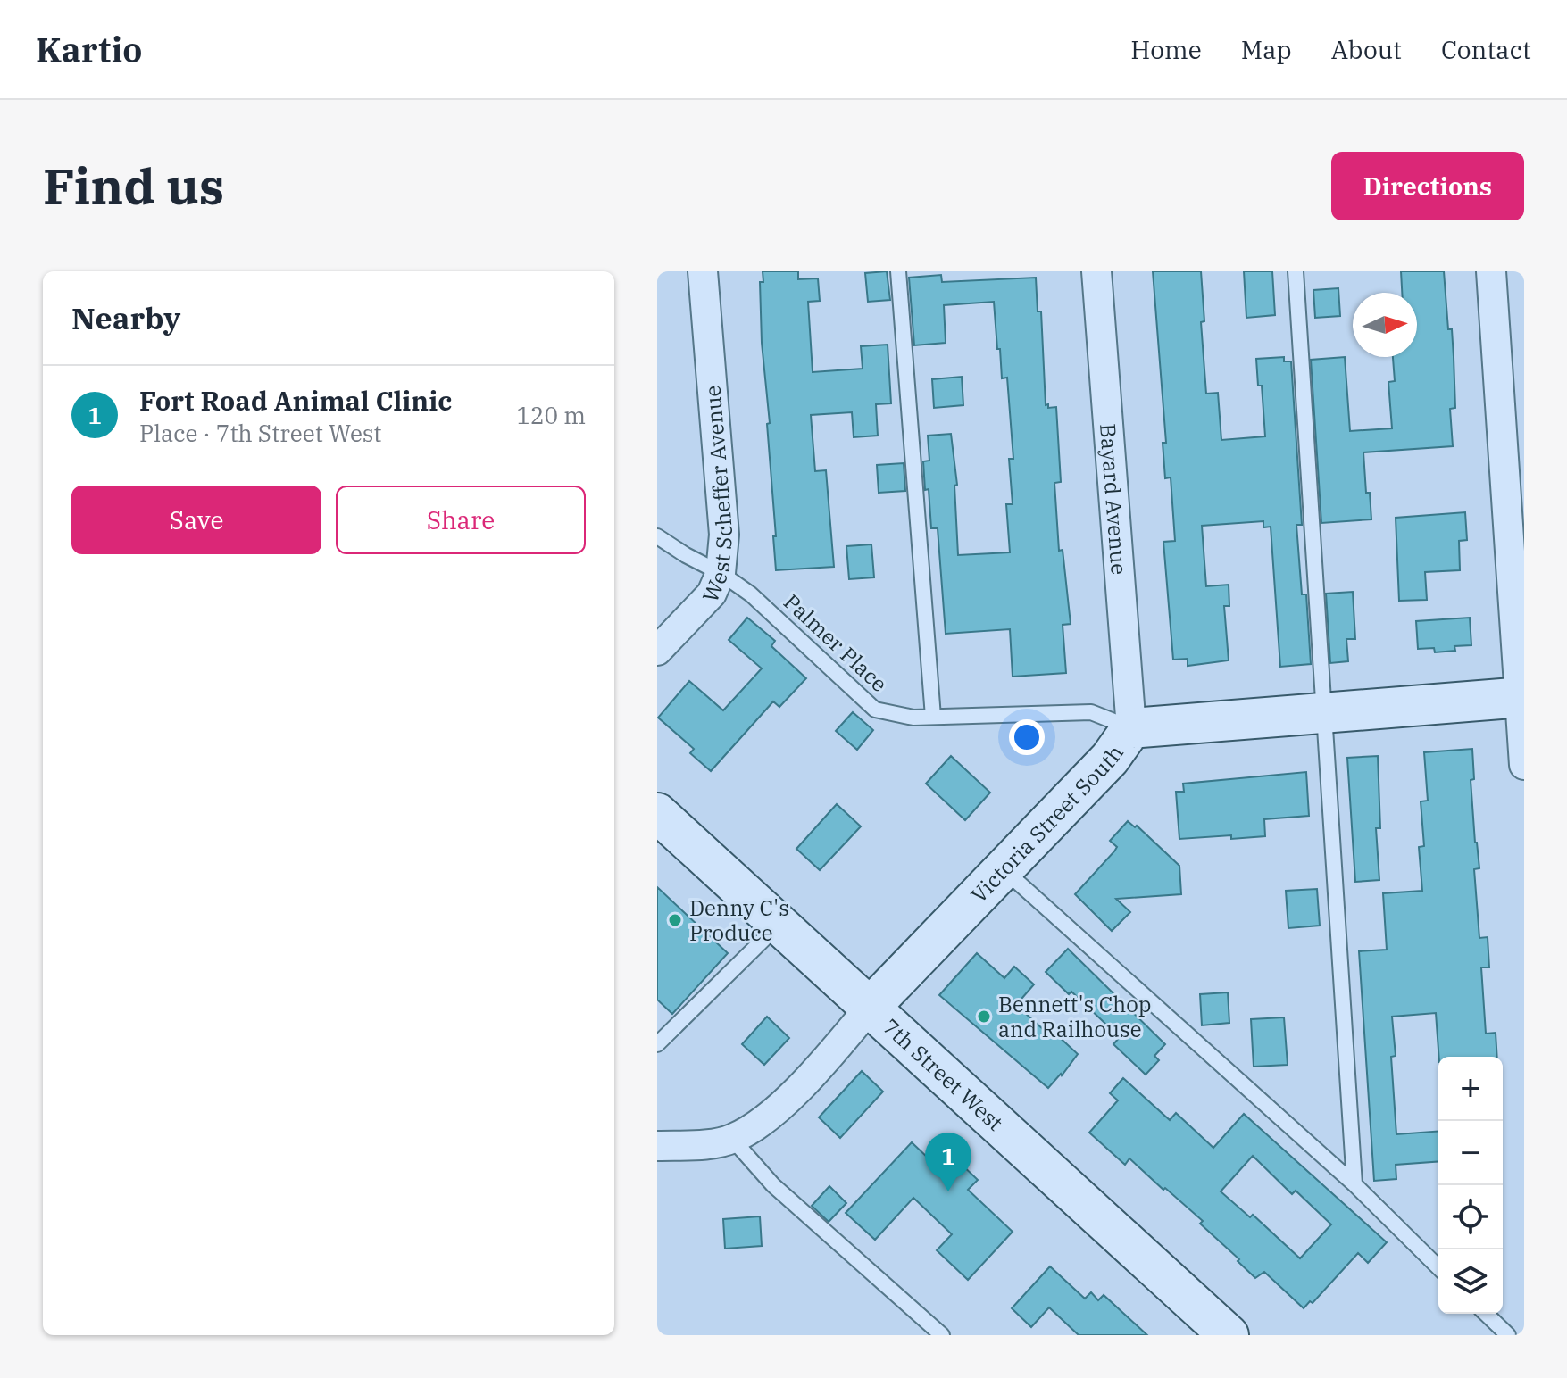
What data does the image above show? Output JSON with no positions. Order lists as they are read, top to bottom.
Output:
{
  "streets": {
    "street": [
      "West Scheffer Avenue",
      "Bayard Avenue",
      "Victoria Street South",
      "7th Street West"
    ],
    "lane": ["Palmer Place"]
  },
  "crossings": [
    ["West Scheffer Avenue", "Palmer Place"],
    ["Bayard Avenue", "Palmer Place"],
    ["Bayard Avenue", "Victoria Street South"],
    ["Palmer Place", "Victoria Street South"],
    ["Victoria Street South", "7th Street West"]
  ],
  "places": ["Denny C's Produce", "Bennett's Chop and Railhouse"],
  "north": "right",
  "page": {
    "header": "Kartio",
    "nav": [
      "Home",
      "Map",
      "About",
      "Contact"
    ],
    "buttons": [
      "Directions",
      ["Save", "Share"]
    ],
    "title": "Find us",
    "heading": "Nearby",
    "list": [
      {
        "mark": "1",
        "name": "Fort Road Animal Clinic",
        "note": "Place · 7th Street West",
        "value": "120 m"
      }
    ],
    "map_buttons": ["+", "−"],
    "pins": "1"
  }
}
